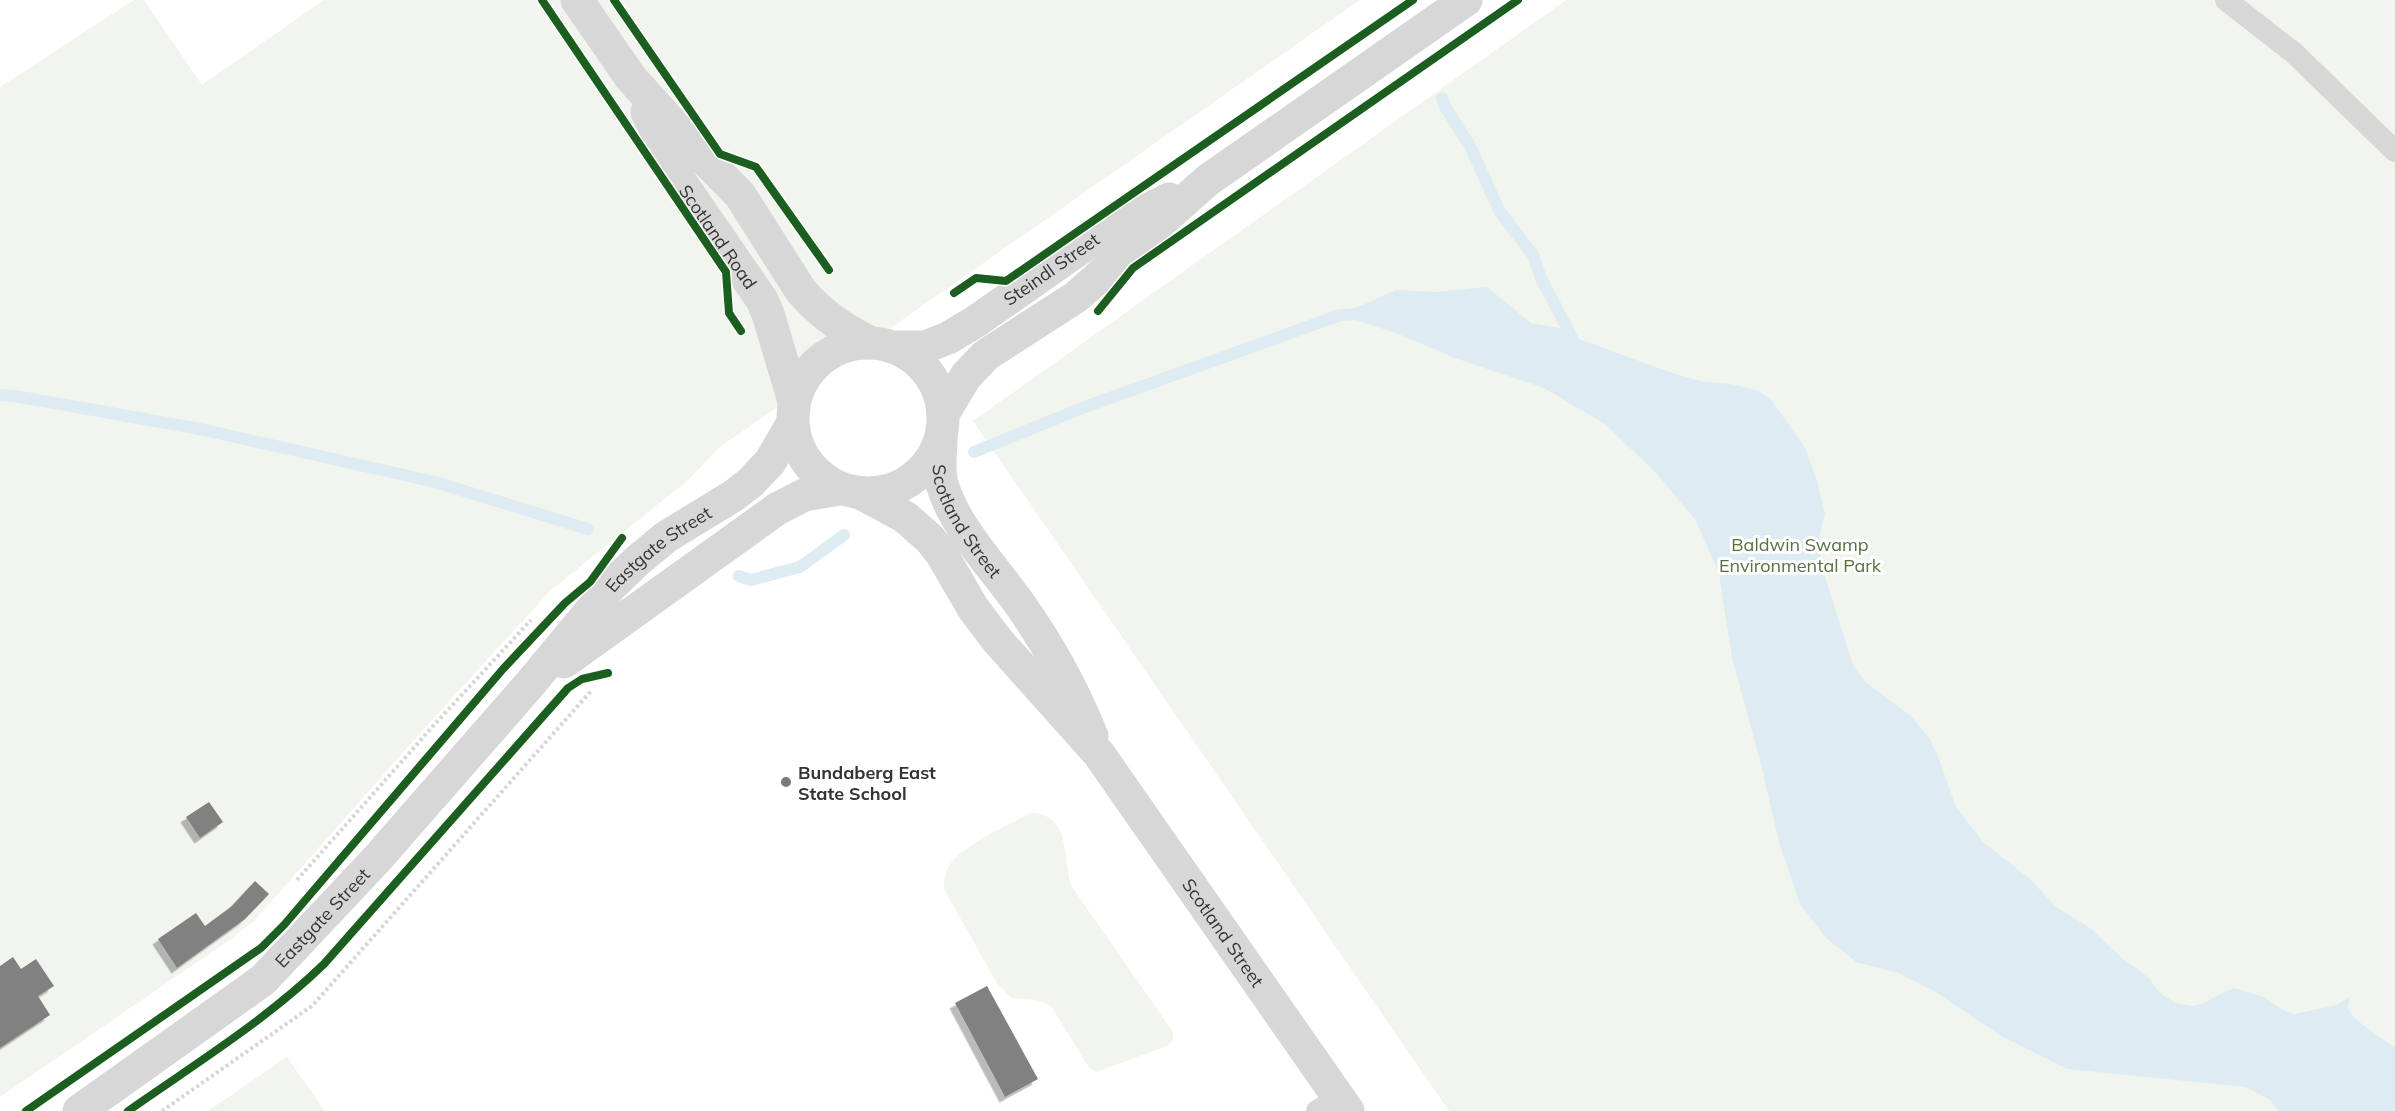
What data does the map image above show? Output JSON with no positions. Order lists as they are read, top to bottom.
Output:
{
  "streets": {
    "street": [
      "Scotland Road",
      "Steindl Street",
      "Scotland Street",
      "Eastgate Street"
    ]
  },
  "crossings": [
    ["Scotland Road", "Steindl Street"],
    ["Scotland Road", "Scotland Street"],
    ["Scotland Road", "Eastgate Street"],
    ["Steindl Street", "Scotland Street"],
    ["Steindl Street", "Eastgate Street"],
    ["Scotland Street", "Eastgate Street"]
  ],
  "parks": ["Baldwin Swamp Environmental Park"],
  "places": ["Bundaberg East State School"]
}
